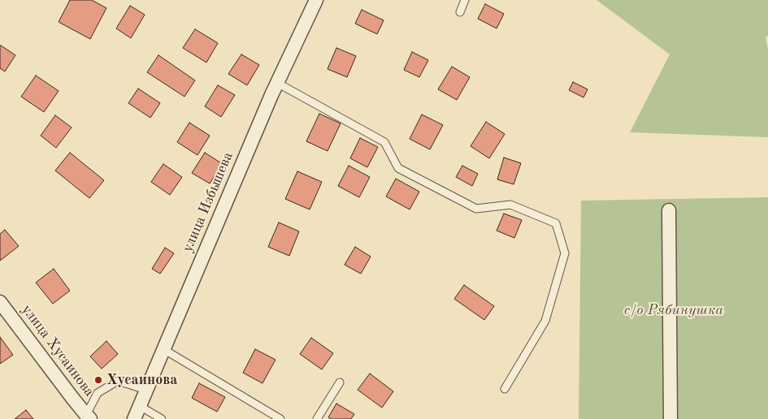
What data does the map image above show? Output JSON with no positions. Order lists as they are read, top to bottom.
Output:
{
  "streets": {
    "street": ["улица Избышева", "улица Хусаинова"]
  },
  "parks": ["с/о Рябинушка"],
  "places": ["Хусаинова"]
}
